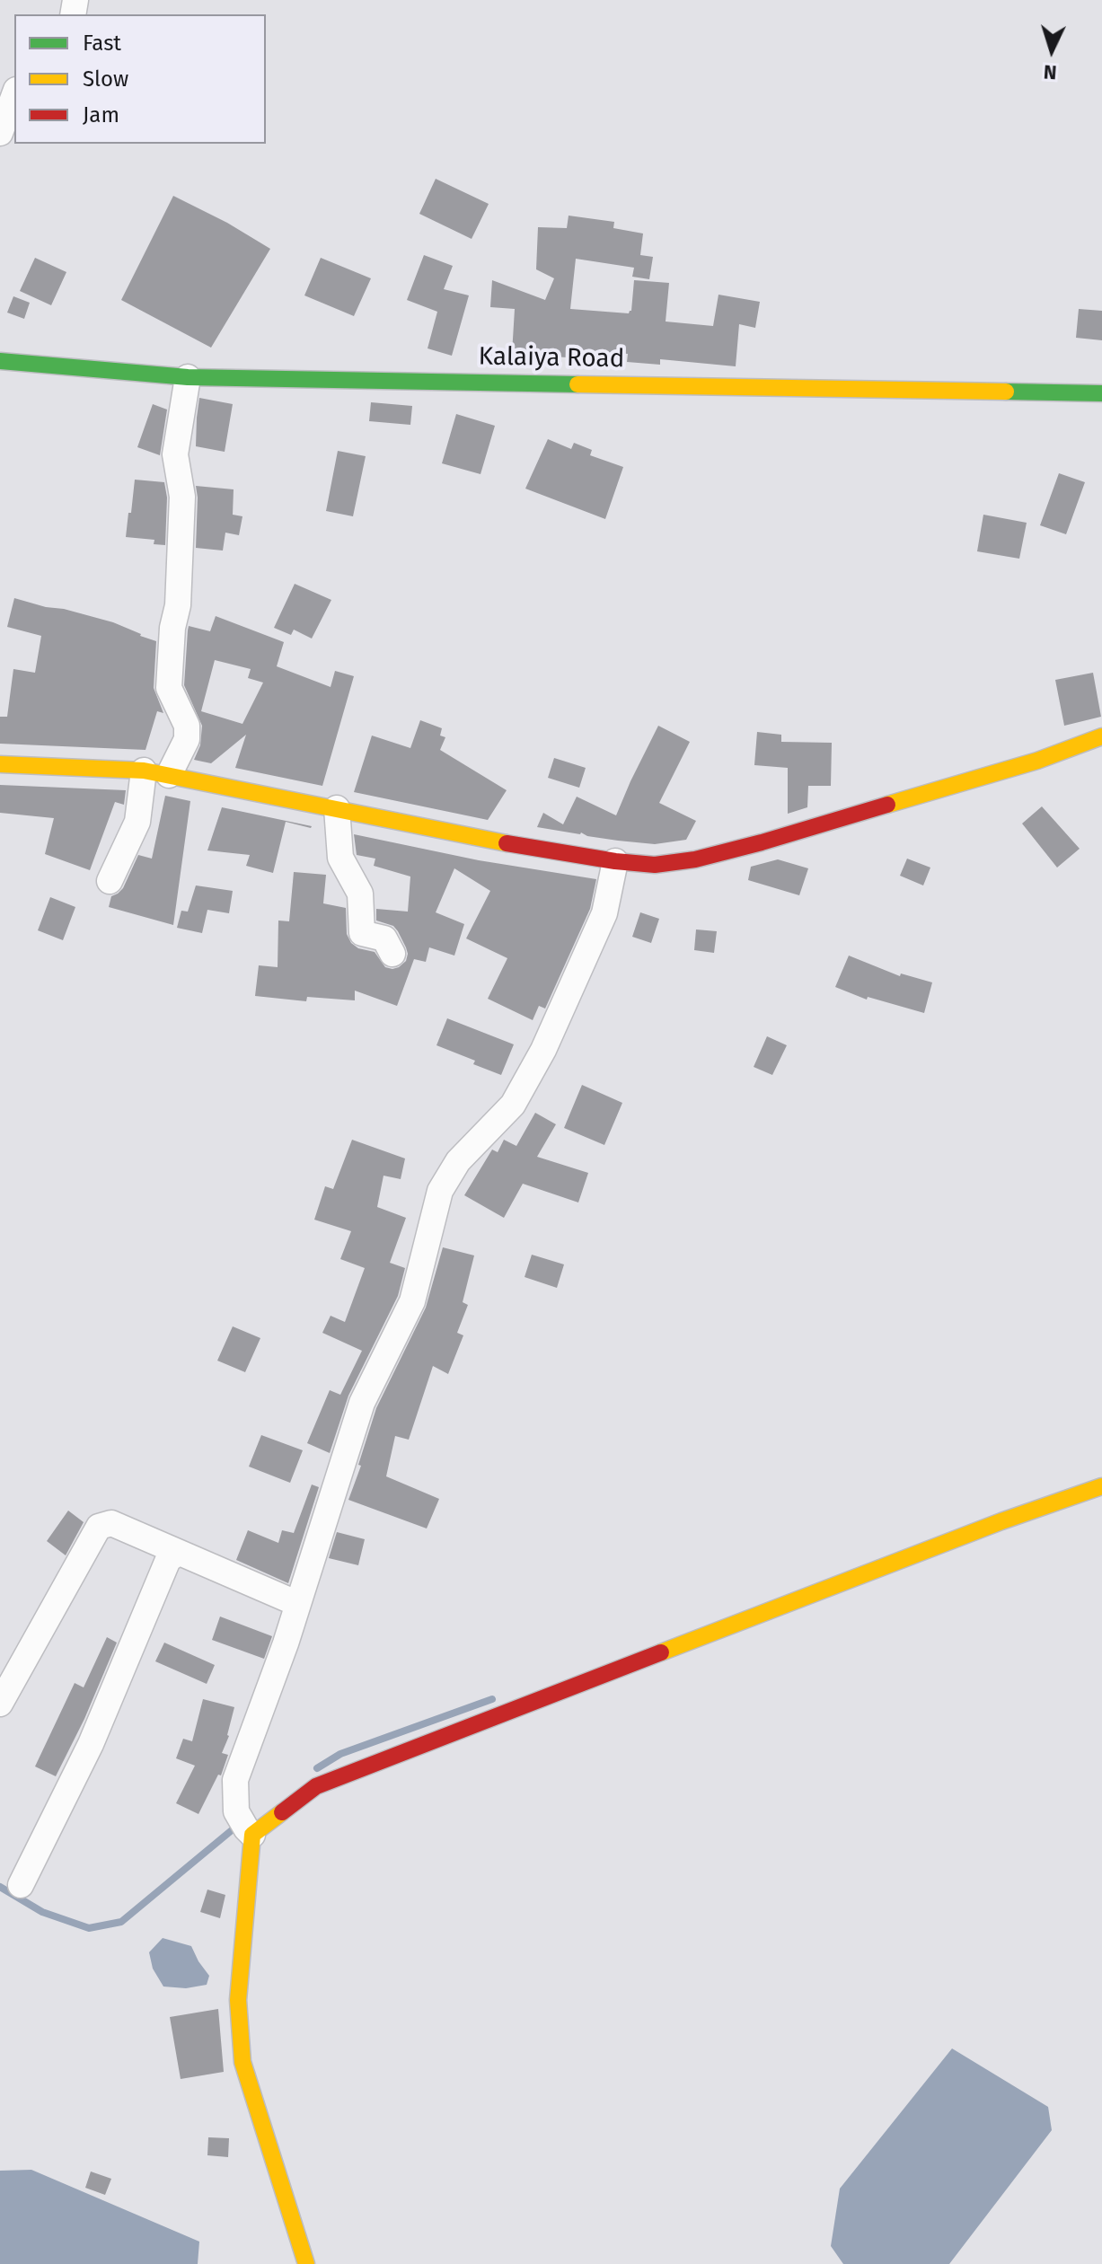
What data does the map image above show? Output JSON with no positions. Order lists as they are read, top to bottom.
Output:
{
  "streets": {
    "street": ["Kalaiya Road"]
  },
  "legend": ["Fast", "Slow", "Jam"],
  "north": "bottom"
}
